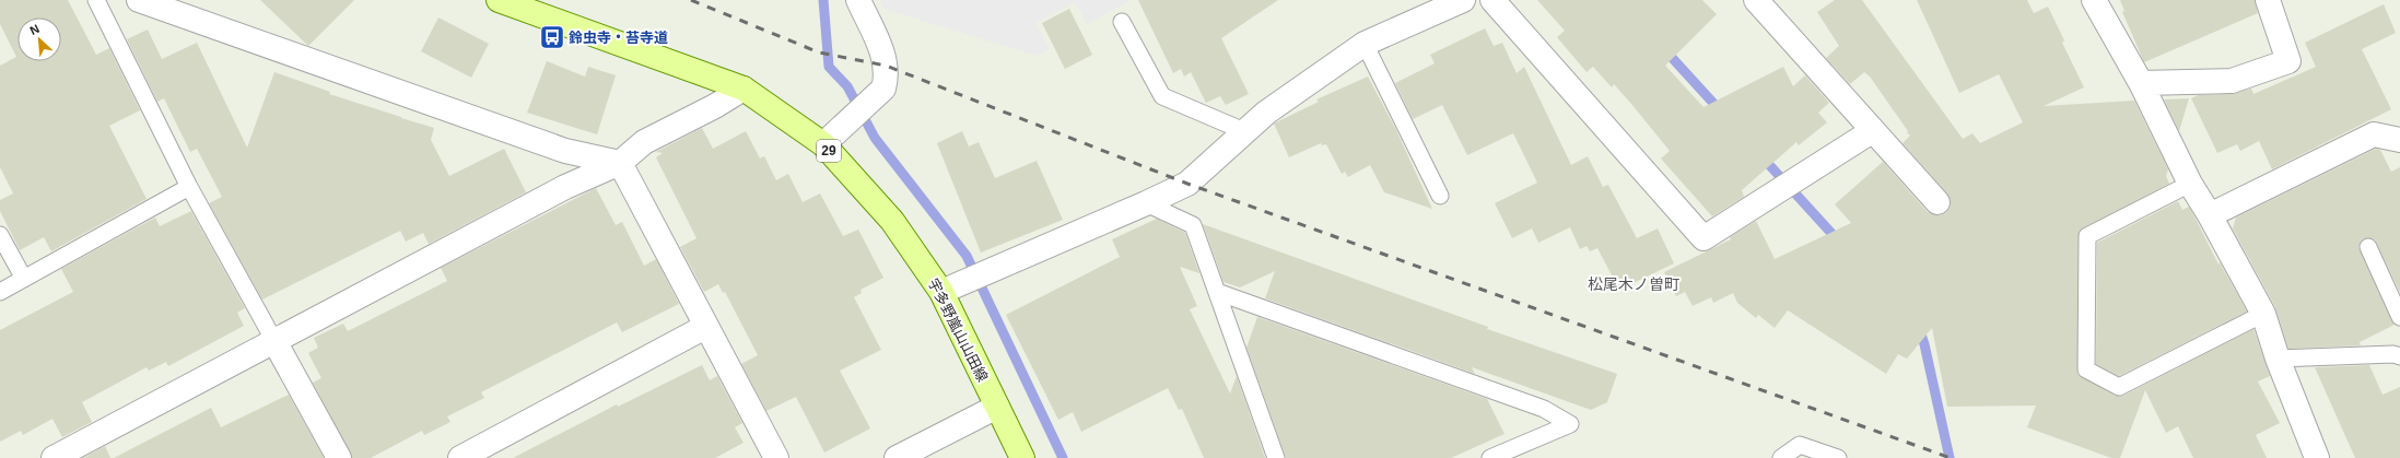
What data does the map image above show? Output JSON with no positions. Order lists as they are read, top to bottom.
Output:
{
  "streets": {
    "main road": ["29", "宇多野嵐山山田線"]
  },
  "districts": ["松尾木ノ曽町"],
  "places": {
    "bus stop": ["鈴虫寺・苔寺道"]
  },
  "north": "top left"
}
